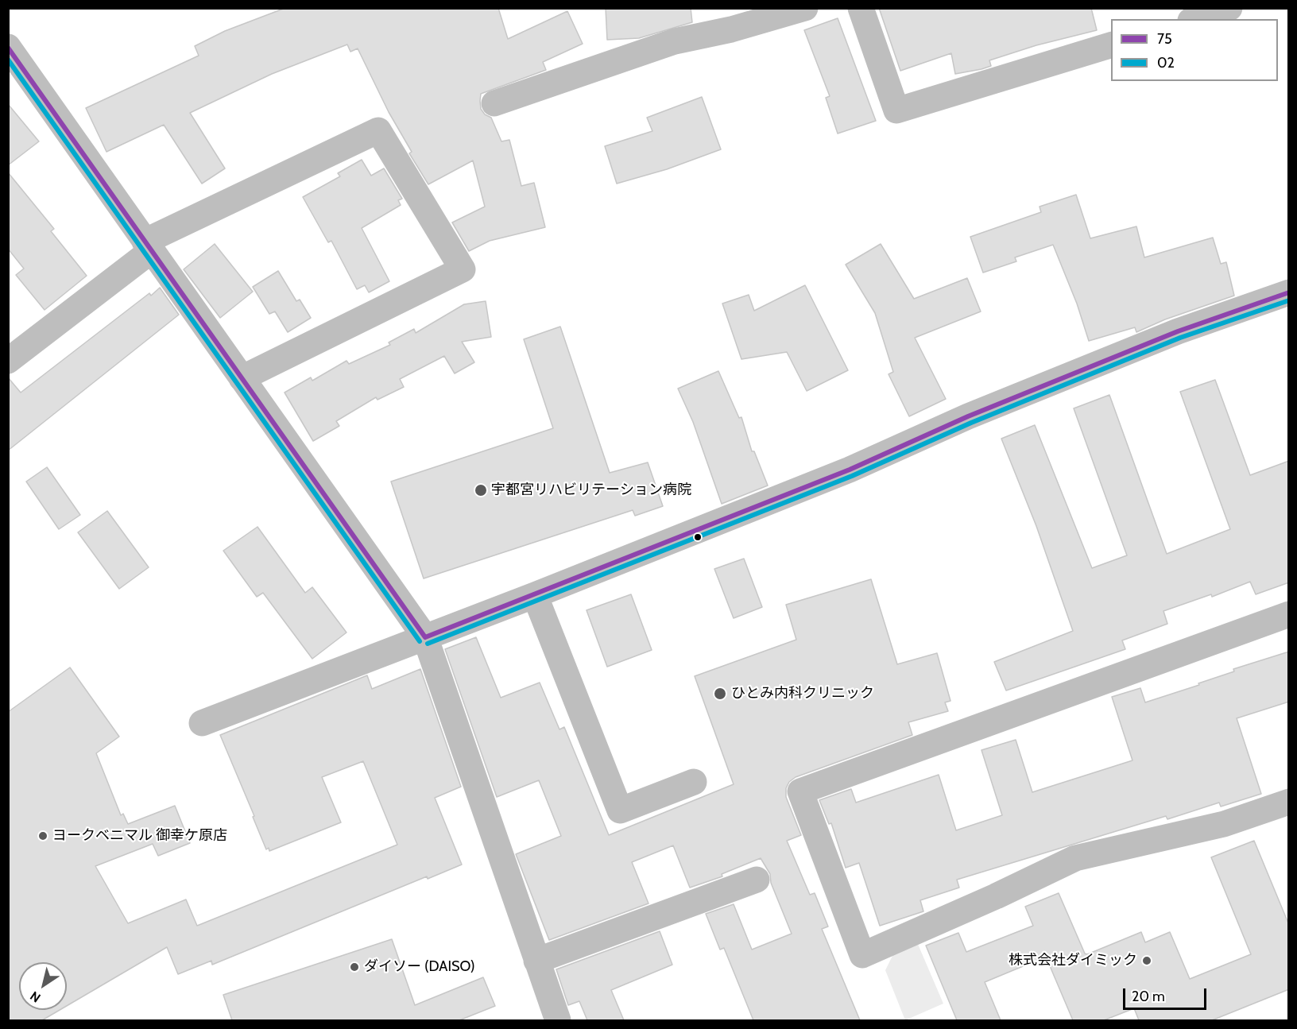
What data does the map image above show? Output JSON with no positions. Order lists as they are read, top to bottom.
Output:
{
  "places": [
    "宇都宮リハビリテーション病院",
    "ひとみ内科クリニック",
    "ヨークベニマル 御幸ケ原店",
    "株式会社ダイミック",
    "ダイソー (DAISO)"
  ],
  "lines": ["transit line 75", "transit line 02"],
  "legend": ["75", "02"],
  "scale_bar": "20 m",
  "north": "bottom left"
}
